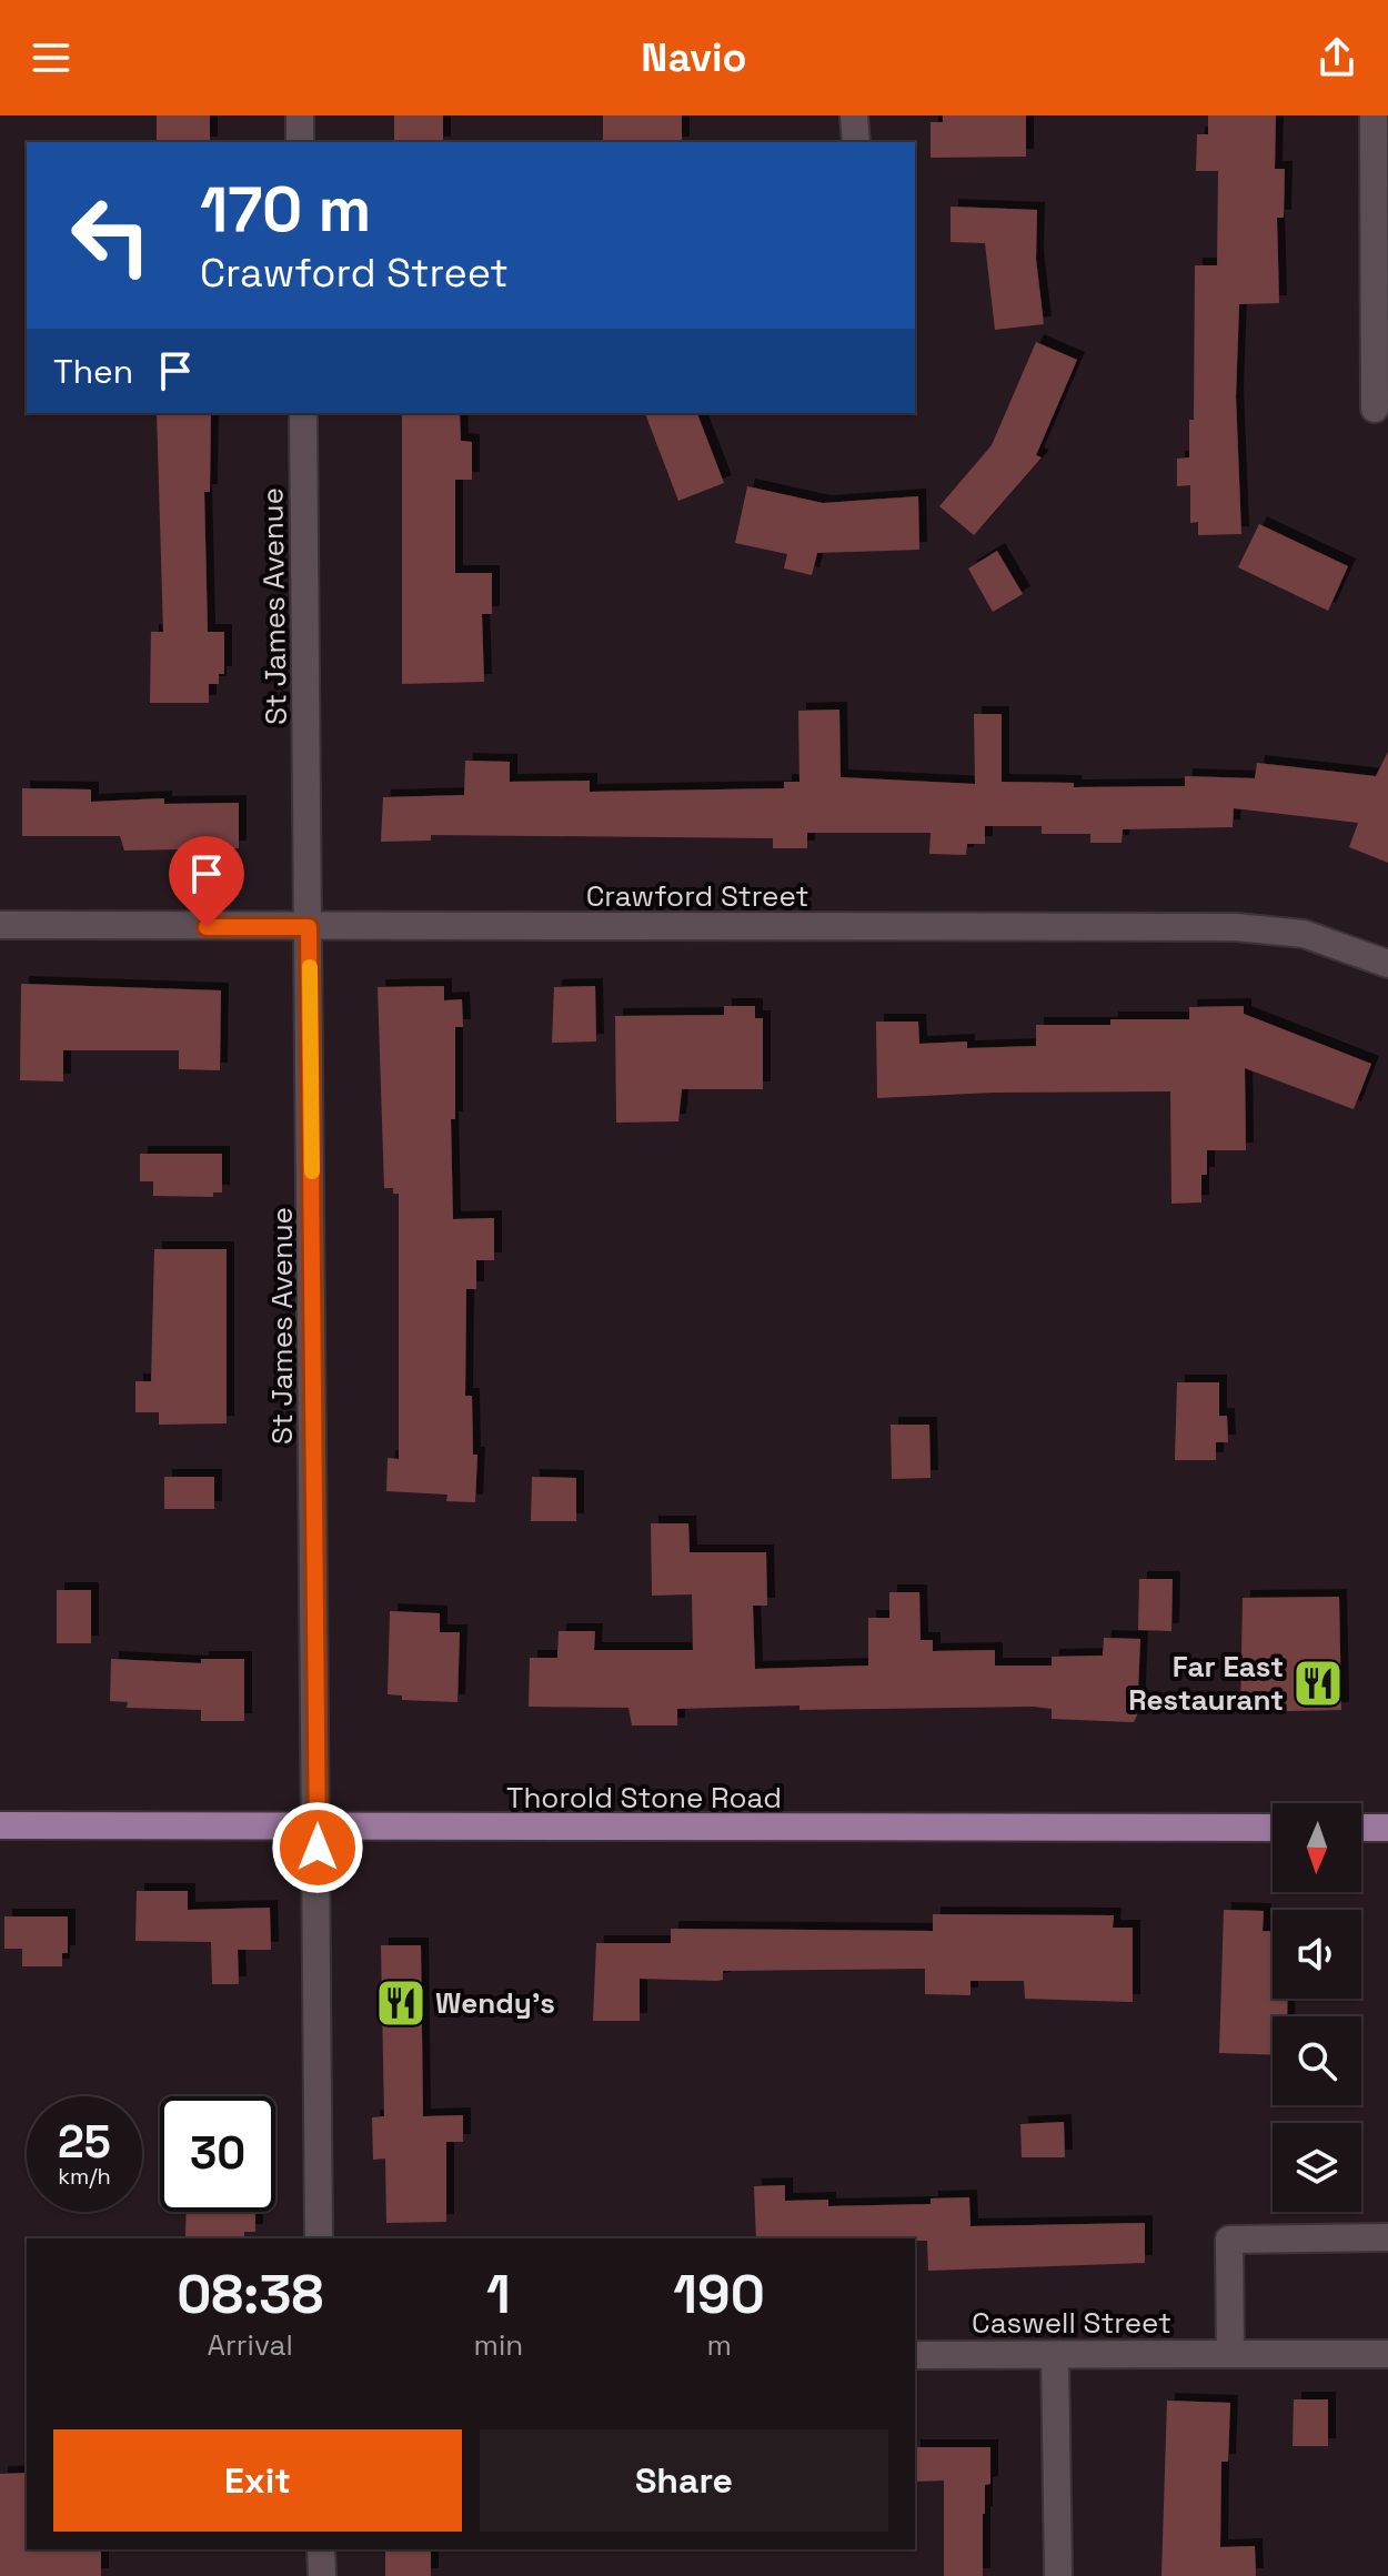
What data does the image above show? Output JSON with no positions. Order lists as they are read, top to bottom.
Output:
{
  "streets": {
    "main road": ["Thorold Stone Road"],
    "street": ["St James Avenue", "Crawford Street", "Caswell Street"]
  },
  "crossings": [
    ["St James Avenue", "Crawford Street"],
    ["St James Avenue", "Thorold Stone Road"]
  ],
  "places": {
    "restaurant": ["Far East Restaurant", "Wendy's"]
  },
  "north": "bottom",
  "page": {
    "header": "Navio",
    "turn": ["170 m", "Crawford Street"],
    "then": "Then",
    "speed": "25 km/h",
    "limit": "30",
    "eta": [
      "08:38",
      "Arrival",
      "1",
      "min",
      "190",
      "m"
    ],
    "buttons": ["Exit", "Share"]
  }
}
